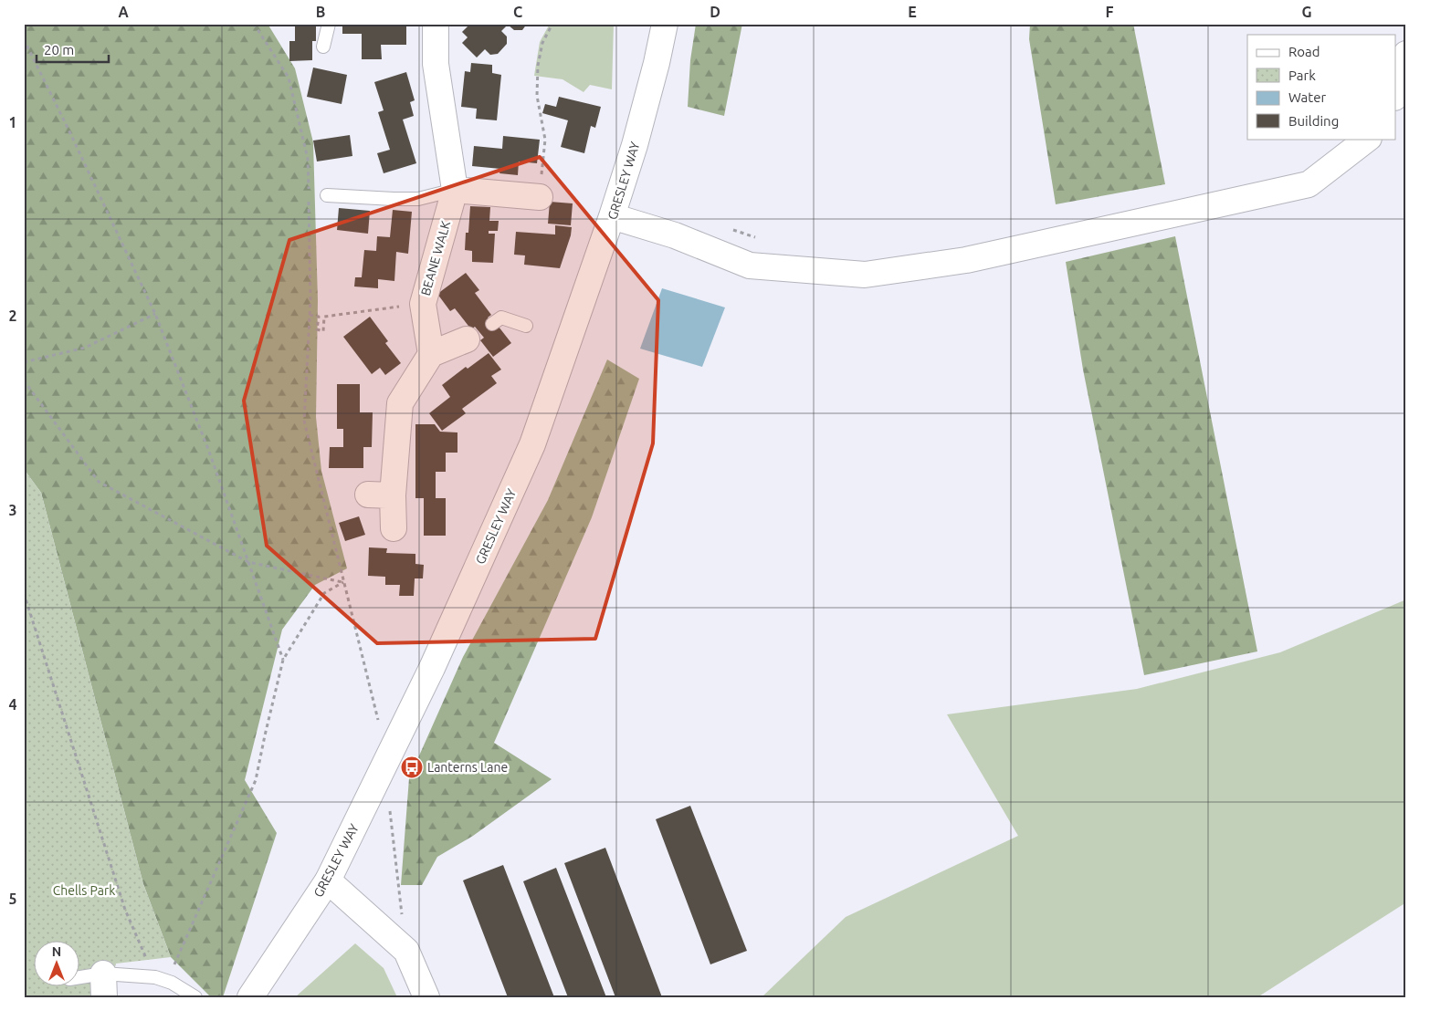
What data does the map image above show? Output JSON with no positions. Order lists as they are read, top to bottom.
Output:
{
  "streets": {
    "street": ["GRESLEY WAY", "BEANE WALK"]
  },
  "parks": ["Chells Park"],
  "places": {
    "bus stop": ["Lanterns Lane"]
  },
  "legend": [
    "Road",
    "Park",
    "Water",
    "Building"
  ],
  "scale_bar": "20 m",
  "north": "top",
  "grid": {
    "columns": [
      "A",
      "B",
      "C",
      "D",
      "E",
      "F",
      "G"
    ],
    "rows": [
      "1",
      "2",
      "3",
      "4",
      "5"
    ]
  }
}
